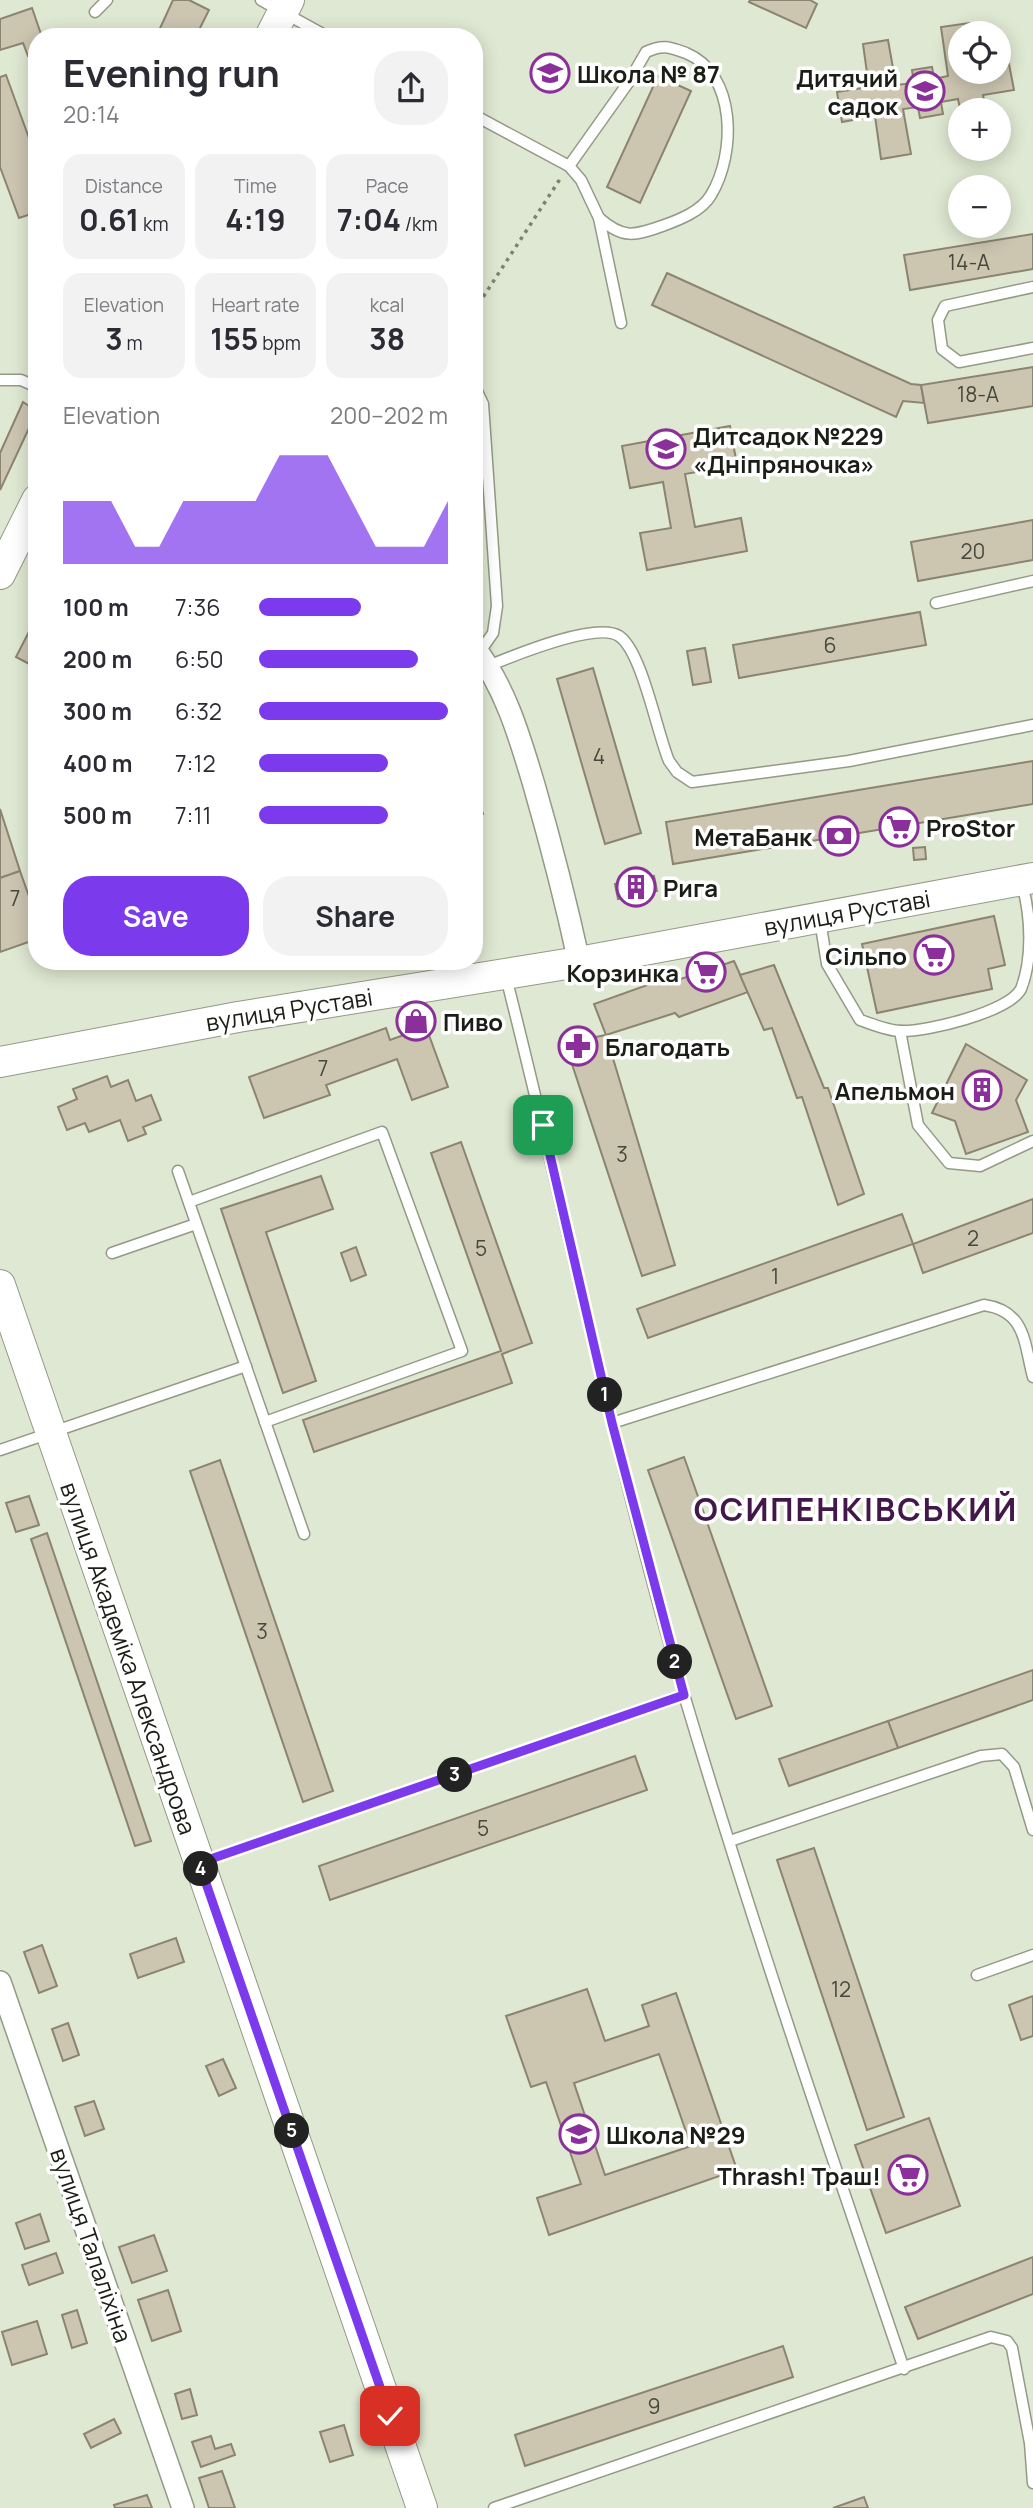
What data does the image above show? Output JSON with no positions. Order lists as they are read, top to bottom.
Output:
{
  "streets": {
    "street": ["вулиця Руставі", "вулиця Академіка Александрова", "вулиця Талаліхіна"]
  },
  "districts": ["ОСИПЕНКІВСЬКИЙ"],
  "places": {
    "school or university": [
      "Школа № 87",
      "Дитячий садок",
      "Дитсадок №229 «Дніпряночка»",
      "Школа №29"
    ],
    "supermarket": [
      "ProStor",
      "Сільпо",
      "Корзинка",
      "Thrash! Траш!"
    ],
    "bank": ["МетаБанк"],
    "building": ["Рига", "Апельмон"],
    "shop": ["Пиво"],
    "pharmacy": ["Благодать"]
  },
  "house_numbers": [
    "14-А",
    "18-А",
    "20",
    "6",
    "4",
    "7",
    "7",
    "3",
    "2",
    "5",
    "1",
    "3",
    "5",
    "12",
    "9"
  ],
  "page": {
    "map_buttons": ["+", "−"],
    "heading": ["Evening run", "20:14"],
    "stats": [
      ["Distance", "0.61 km"],
      ["Time", "4:19"],
      ["Pace", "7:04 /km"],
      ["Elevation", "3 m"],
      ["Heart rate", "155 bpm"],
      ["kcal", "38"]
    ],
    "chart": ["Elevation", "200–202 m"],
    "list": [
      {
        "name": "100 m",
        "note": "7:36"
      },
      {
        "name": "200 m",
        "note": "6:50"
      },
      {
        "name": "300 m",
        "note": "6:32"
      },
      {
        "name": "400 m",
        "note": "7:12"
      },
      {
        "name": "500 m",
        "note": "7:11"
      }
    ],
    "buttons": ["Save", "Share"],
    "pins": [
      "1",
      "2",
      "3",
      "4",
      "5"
    ]
  }
}
